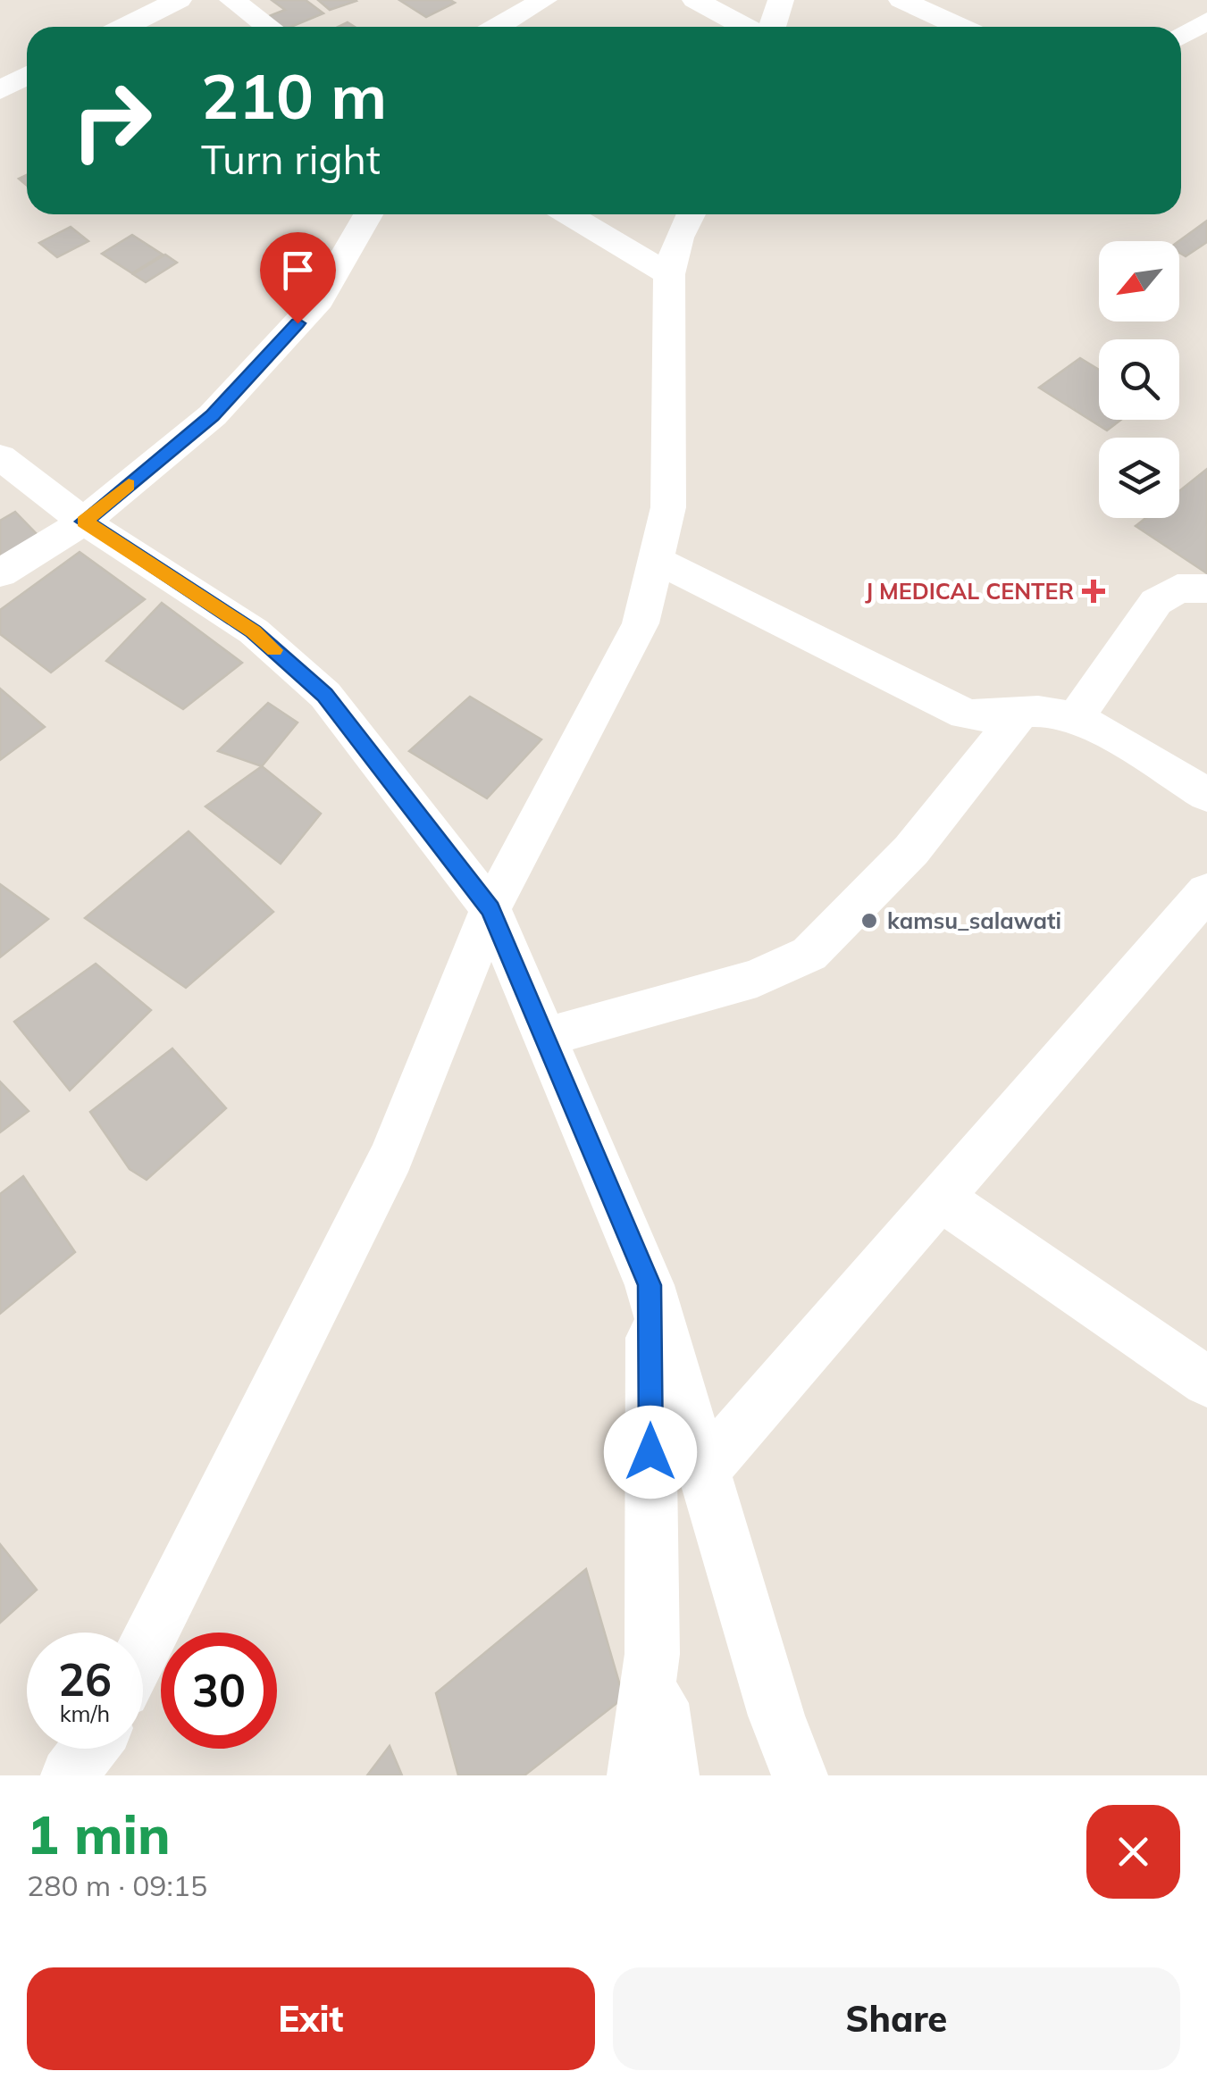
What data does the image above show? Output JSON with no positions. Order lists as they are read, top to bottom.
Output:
{
  "places": {
    "health": ["J MEDICAL CENTER"],
    "other": ["kamsu_salawati"]
  },
  "north": "bottom left",
  "page": {
    "turn": ["210 m", "Turn right"],
    "speed": "26 km/h",
    "limit": "30",
    "heading": ["1 min", "280 m · 09:15"],
    "buttons": ["Exit", "Share"]
  }
}
